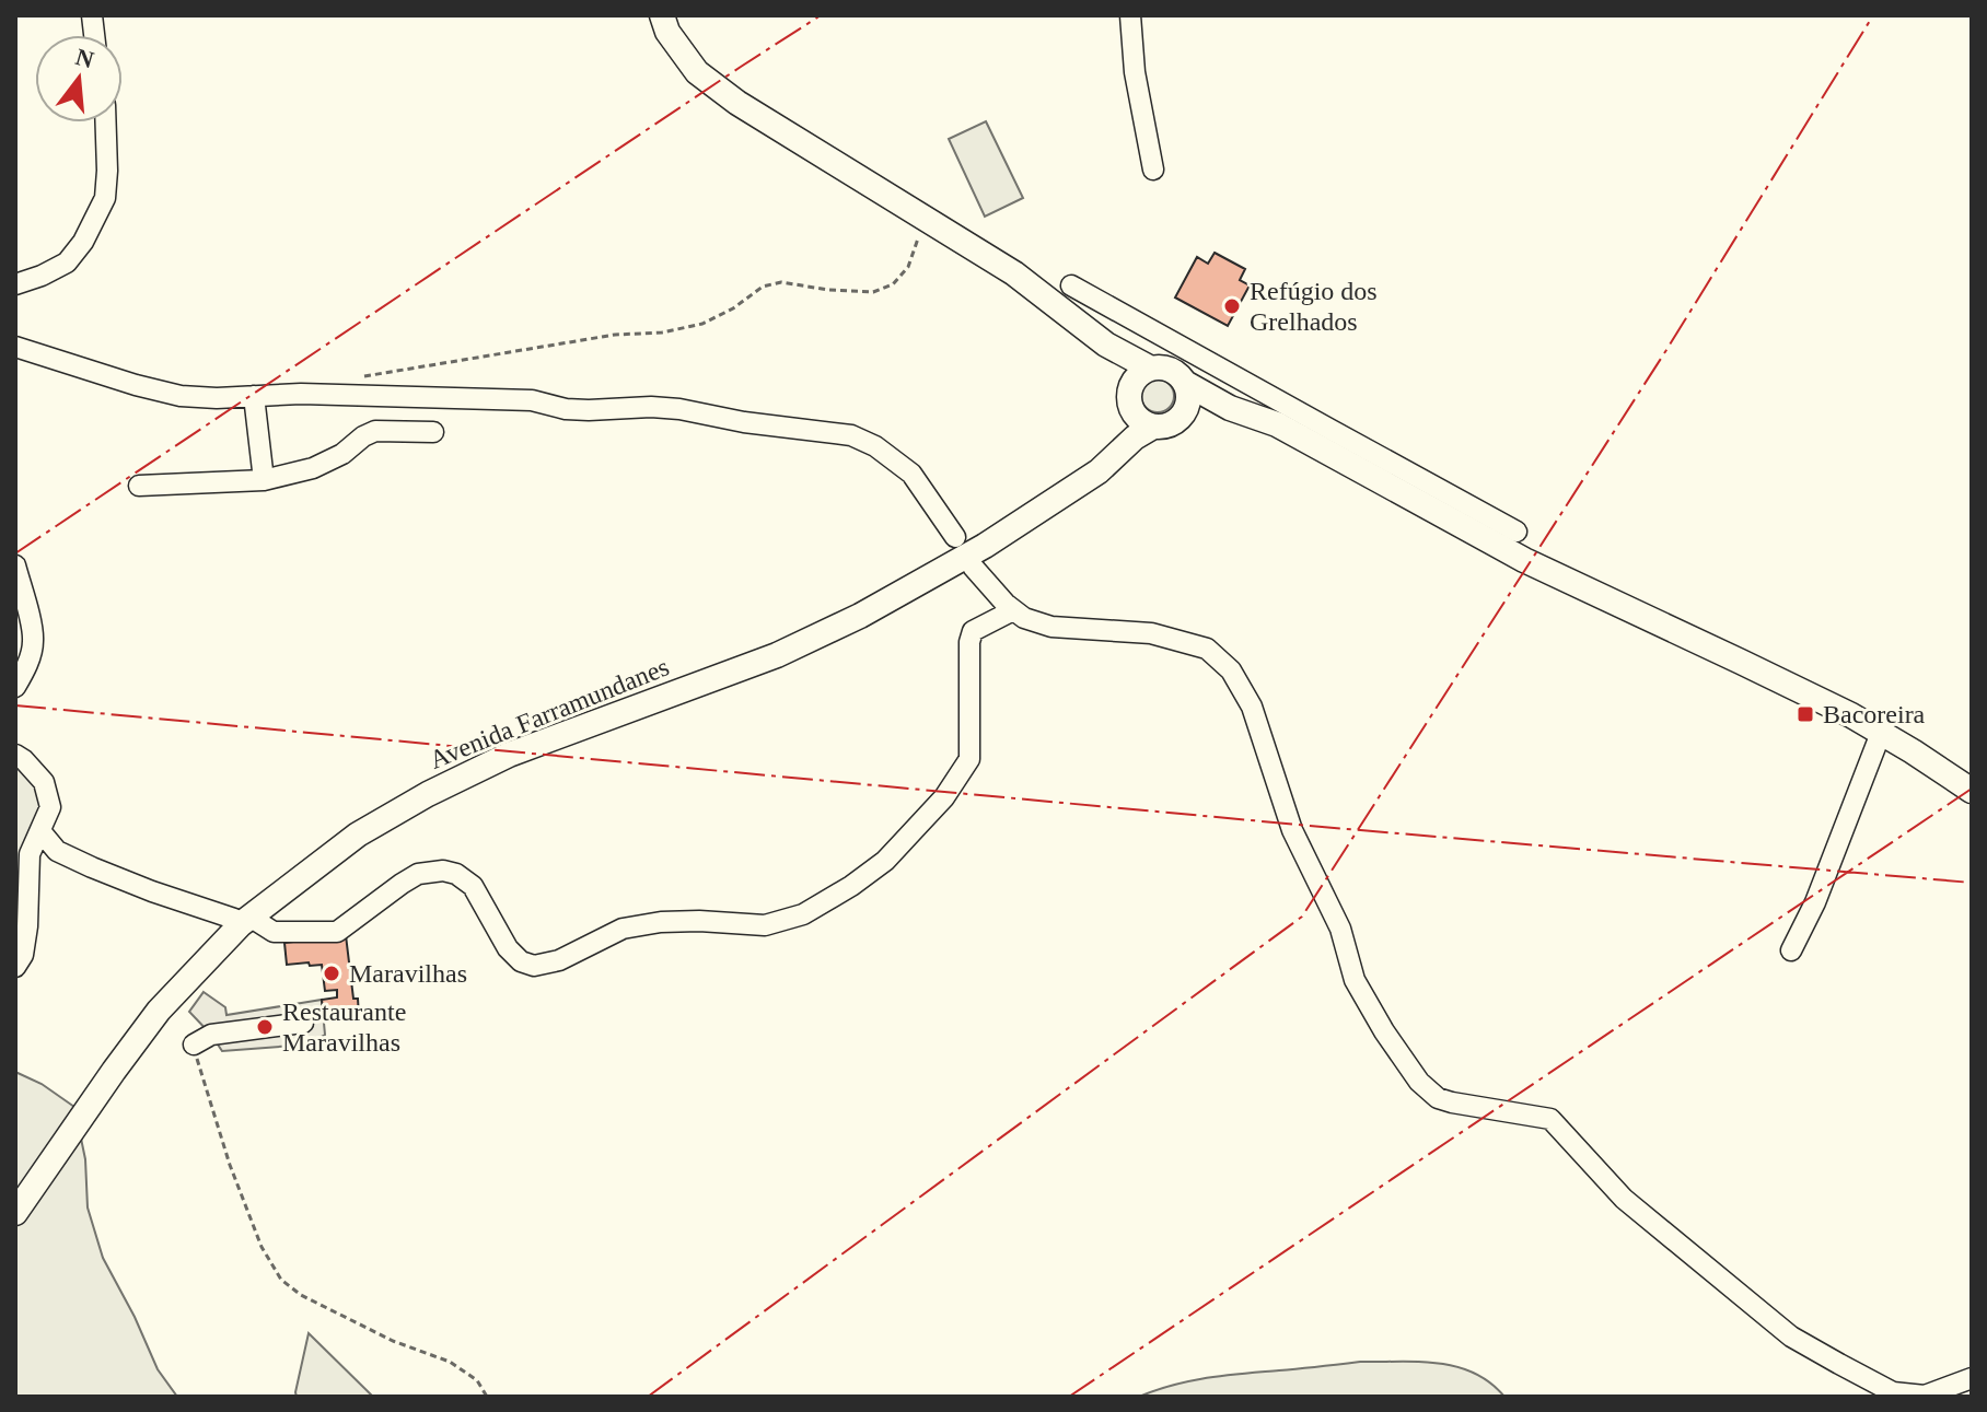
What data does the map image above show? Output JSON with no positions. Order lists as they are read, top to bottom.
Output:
{
  "streets": {
    "main road": ["Avenida Farramundanes"]
  },
  "places": {
    "other": ["Refúgio dos Grelhados", "Maravilhas", "Restaurante Maravilhas"],
    "transit": ["Bacoreira"]
  },
  "north": "top"
}
